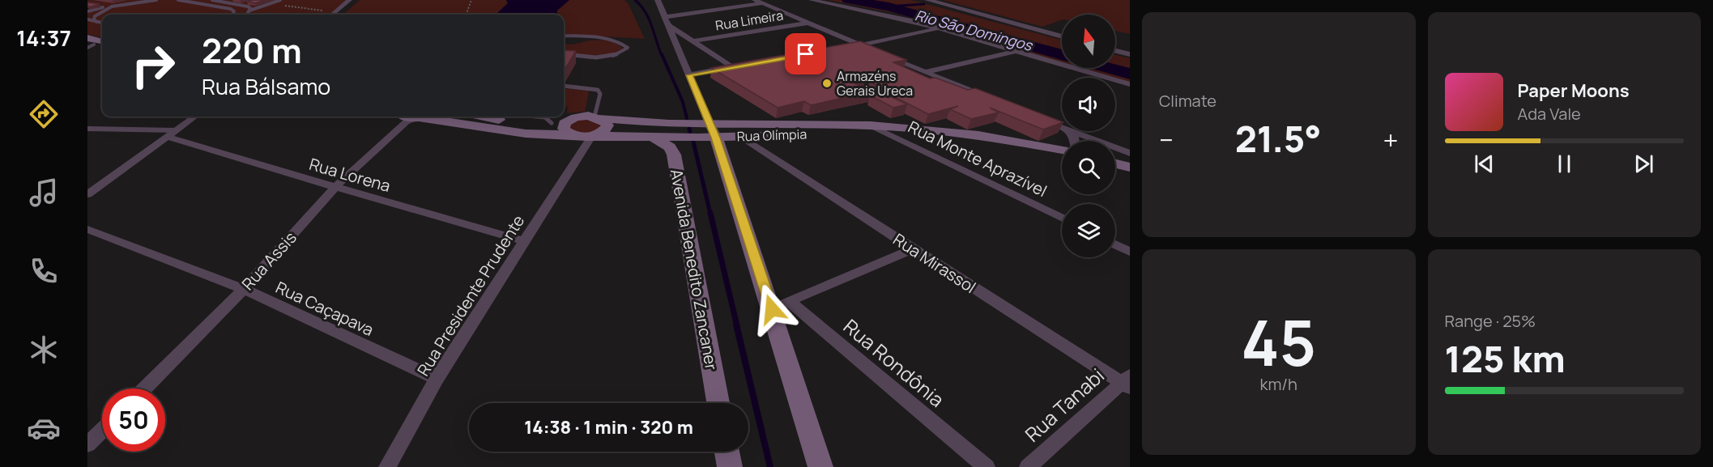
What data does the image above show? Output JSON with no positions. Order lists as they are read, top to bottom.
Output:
{
  "streets": {
    "main road": ["Rua Olímpia", "Avenida Benedito Zancaner"],
    "street": [
      "Rua Limeira",
      "Rua Monte Aprazível",
      "Rua Lorena",
      "Rua Assis",
      "Rua Mirassol",
      "Rua Presidente Prudente",
      "Rua Caçapava",
      "Rua Rondônia",
      "Rua Tanabi"
    ]
  },
  "crossings": [
    ["Rua Olímpia", "Rua Monte Aprazível"],
    ["Rua Olímpia", "Rua Assis"],
    ["Rua Olímpia", "Rua Mirassol"],
    ["Rua Olímpia", "Avenida Benedito Zancaner"],
    ["Rua Olímpia", "Rua Presidente Prudente"],
    ["Rua Lorena", "Rua Assis"],
    ["Rua Lorena", "Rua Presidente Prudente"],
    ["Rua Assis", "Rua Caçapava"],
    ["Rua Mirassol", "Rua Tanabi"],
    ["Rua Presidente Prudente", "Rua Caçapava"]
  ],
  "water": ["Rio São Domingos"],
  "places": ["Armazéns Gerais Ureca"],
  "north": "top",
  "page": {
    "tabs": "14:37",
    "tile": [
      "Climate",
      ["45", "km/h"],
      ["Range · 25%", "125 km"]
    ],
    "turn": ["220 m", "Rua Bálsamo"],
    "song": ["Paper Moons", "Ada Vale"],
    "heat": ["−", "21.5°", "+"],
    "limit": "50",
    "trip": "14:38 · 1 min · 320 m"
  }
}
